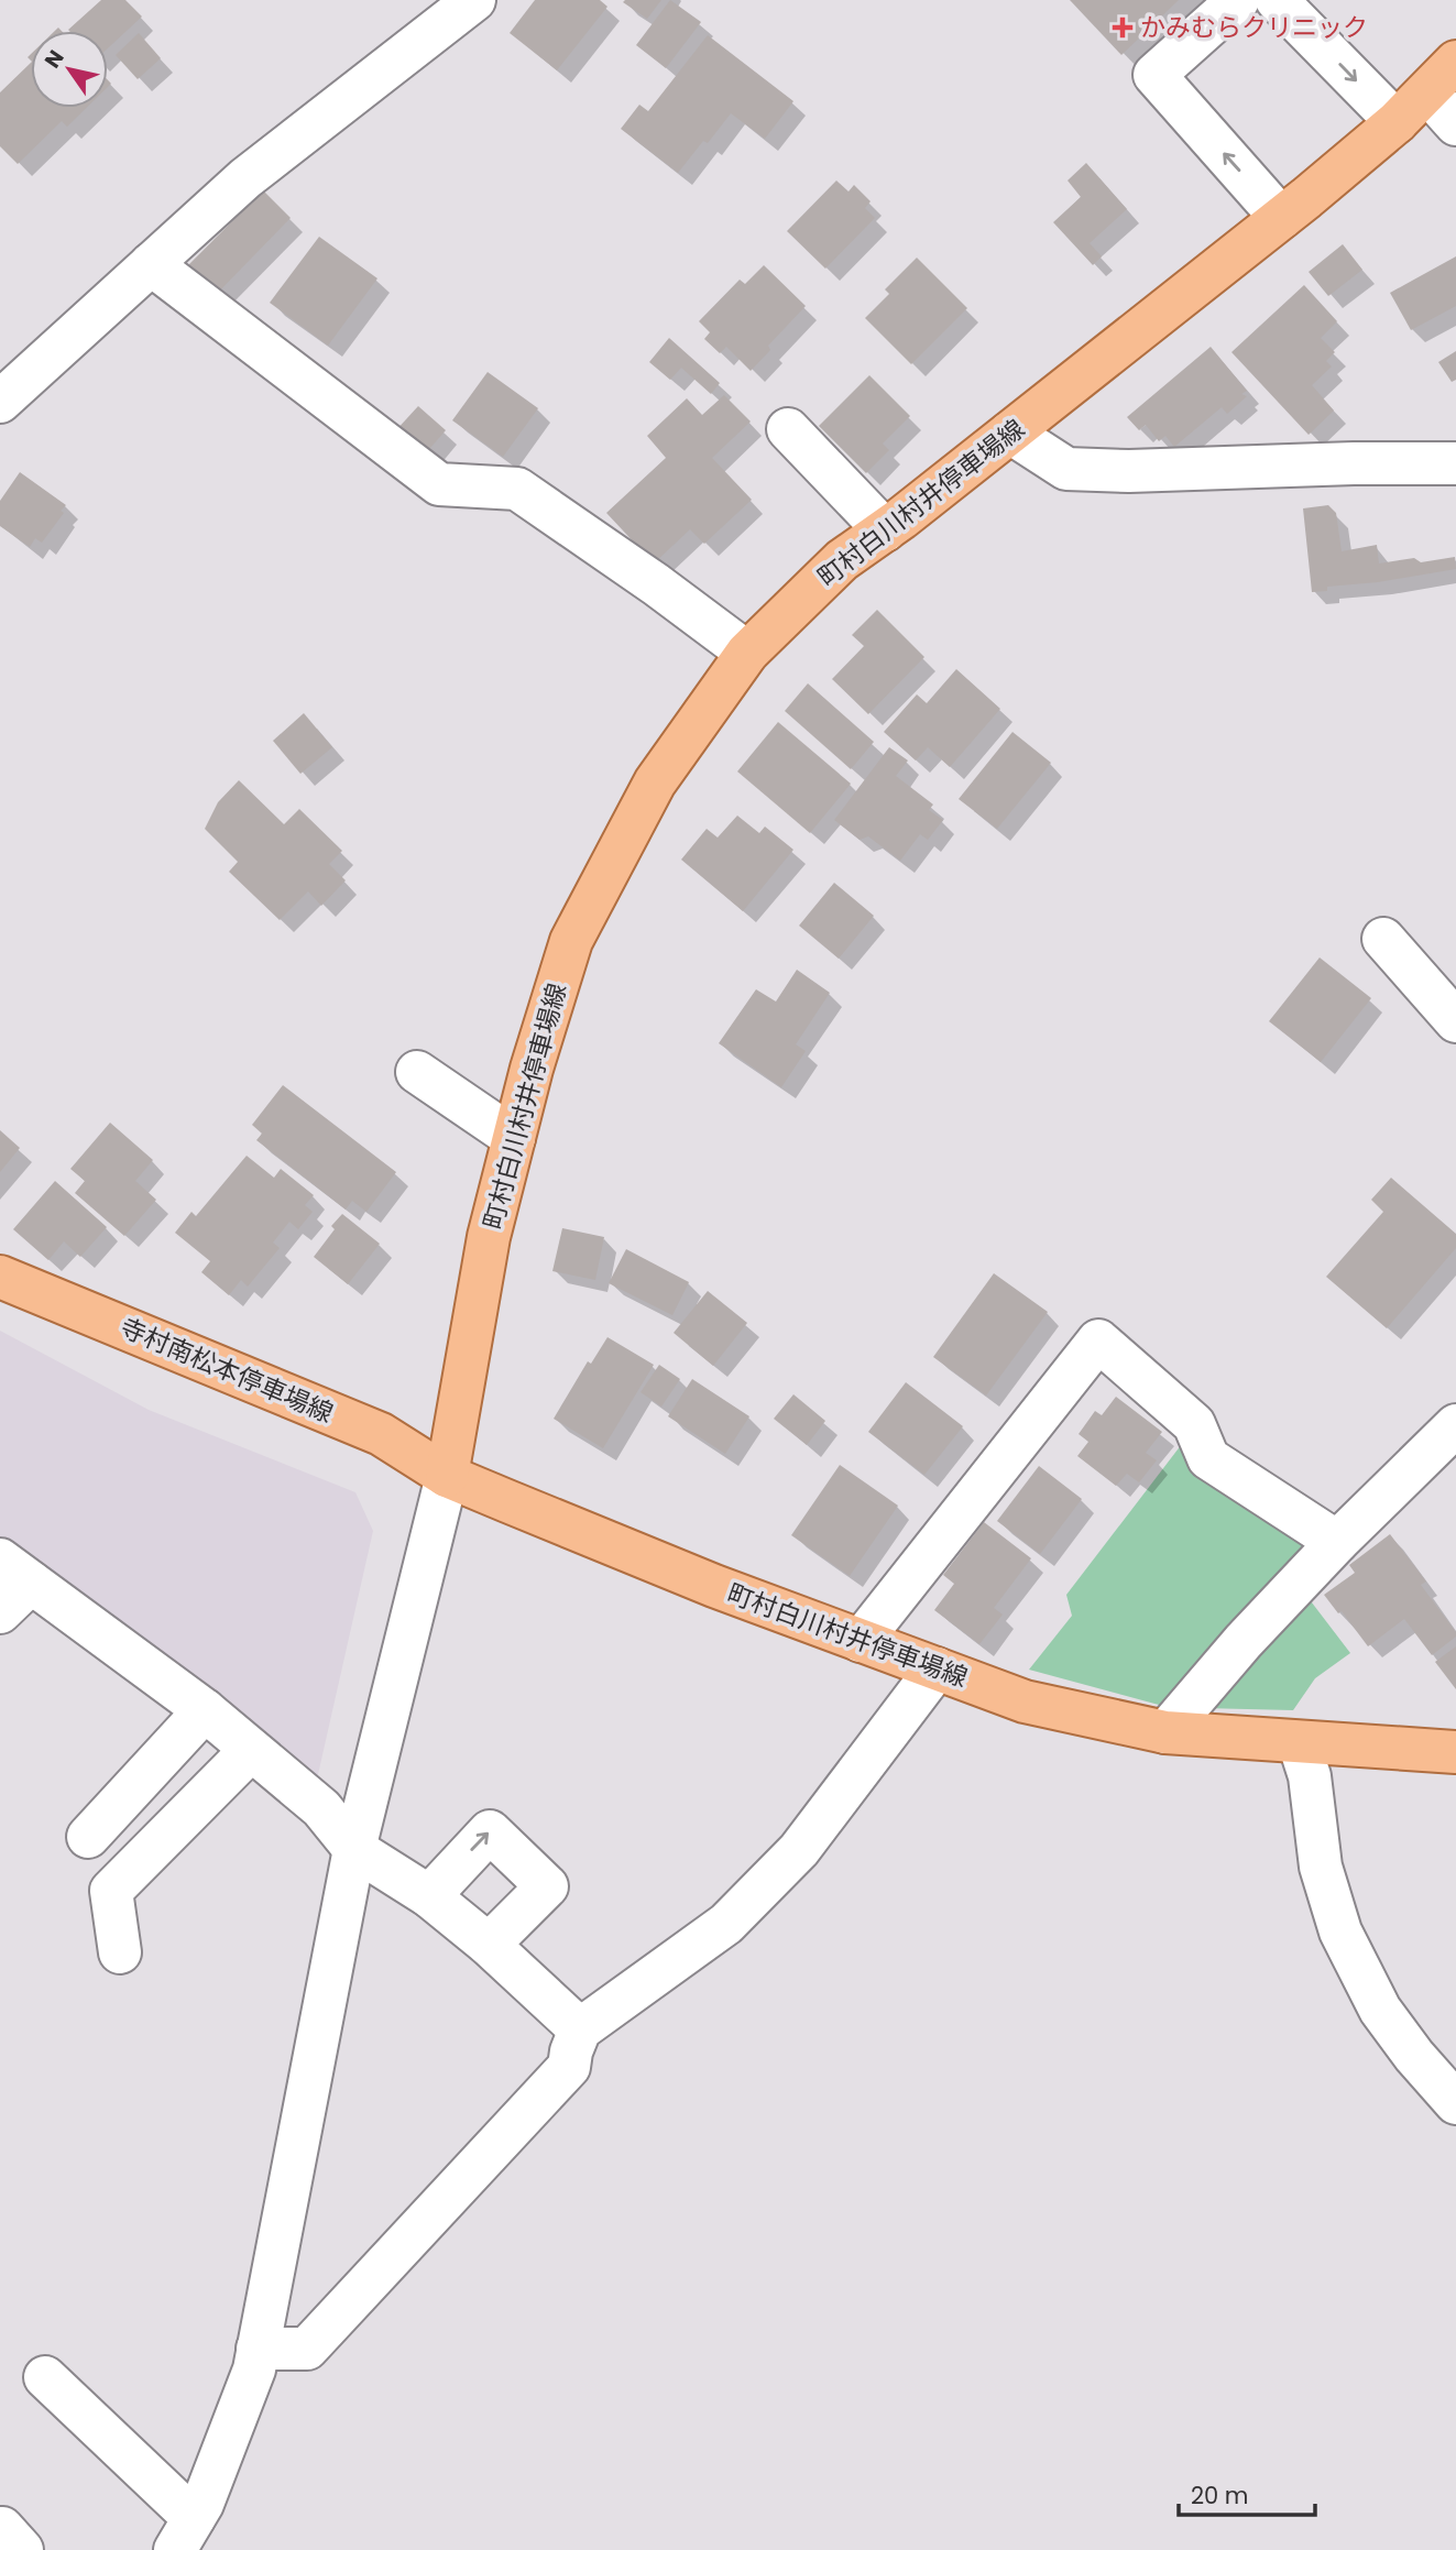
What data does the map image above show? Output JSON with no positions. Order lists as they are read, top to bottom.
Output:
{
  "streets": {
    "main road": ["町村白川村井停車場線", "寺村南松本停車場線"]
  },
  "crossings": [
    ["町村白川村井停車場線", "寺村南松本停車場線"]
  ],
  "places": {
    "health": ["かみむらクリニック"]
  },
  "scale_bar": "20 m",
  "north": "top left"
}
